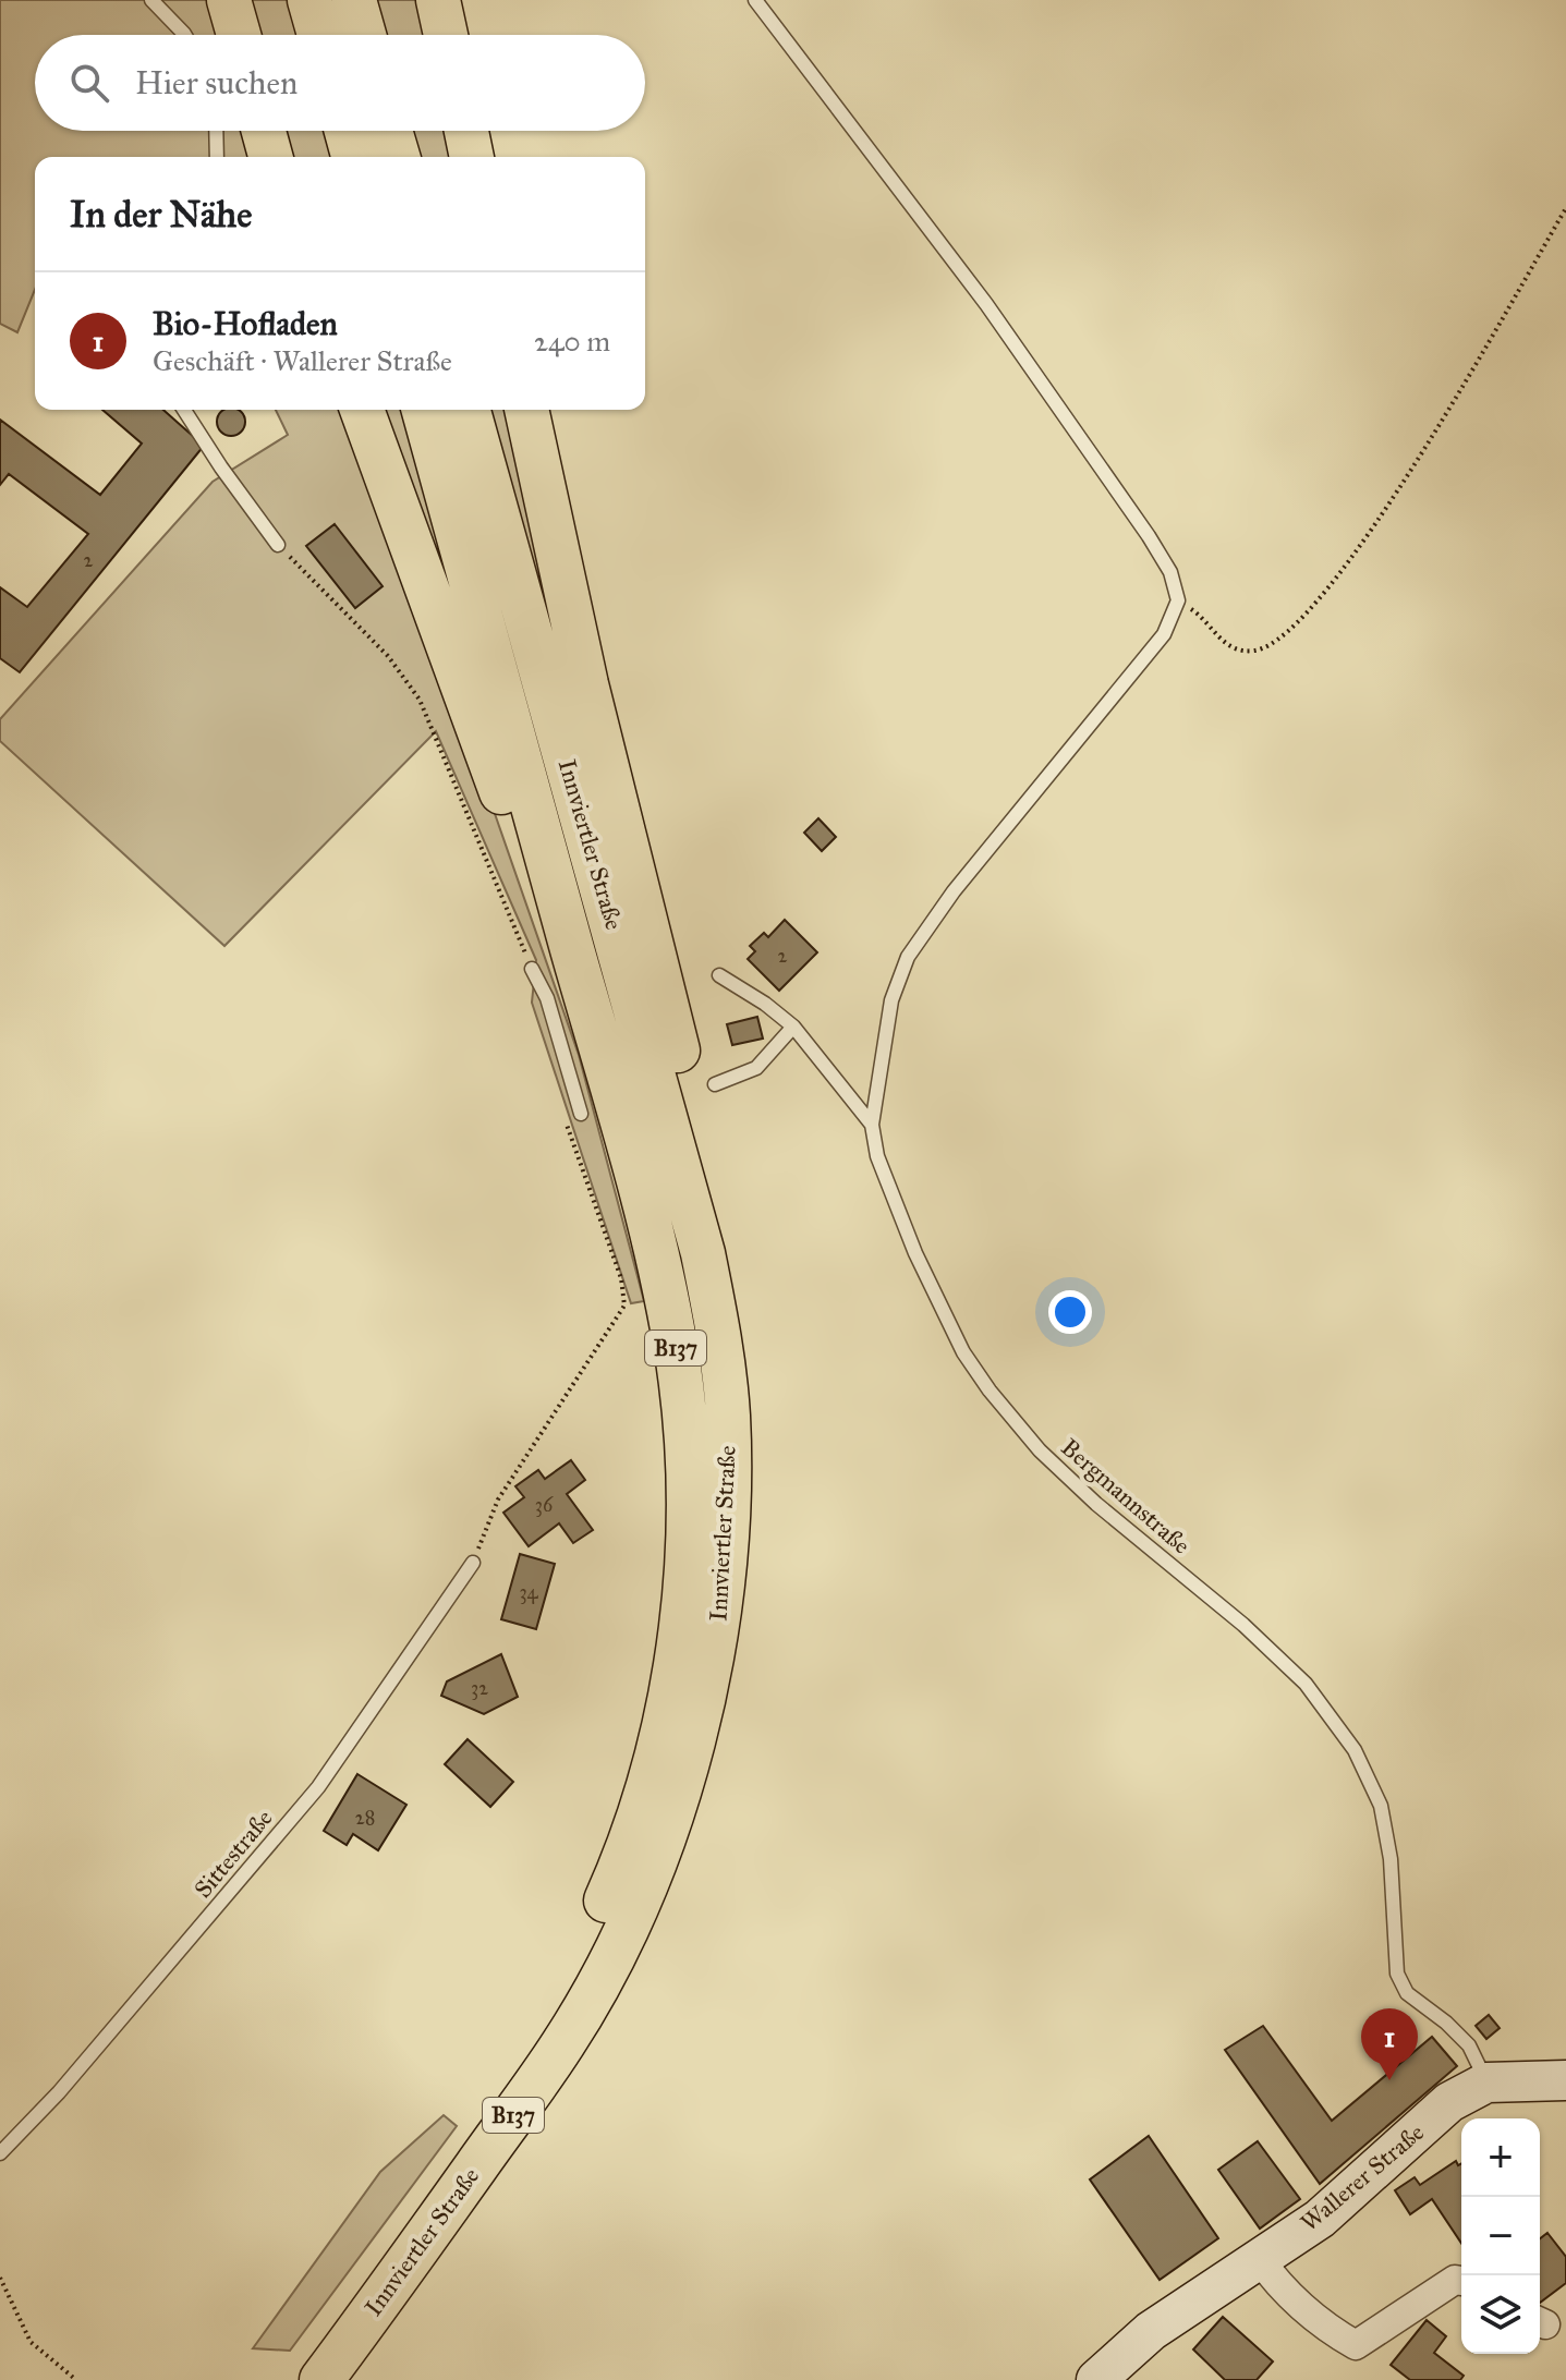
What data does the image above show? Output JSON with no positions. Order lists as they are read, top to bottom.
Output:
{
  "streets": {
    "main road": ["Innviertler Straße", "B137"],
    "street": ["Wallerer Straße"],
    "lane": ["Bergmannstraße", "Sittestraße"]
  },
  "crossings": [
    ["Bergmannstraße", "Wallerer Straße"]
  ],
  "house_numbers": [
    "2",
    "2",
    "36",
    "34",
    "32",
    "28"
  ],
  "page": {
    "search": "Hier suchen",
    "heading": "In der Nähe",
    "list": [
      {
        "mark": "1",
        "name": "Bio-Hofladen",
        "note": "Geschäft · Wallerer Straße",
        "value": "240 m"
      }
    ],
    "pins": "1",
    "map_buttons": ["+", "−"]
  }
}
